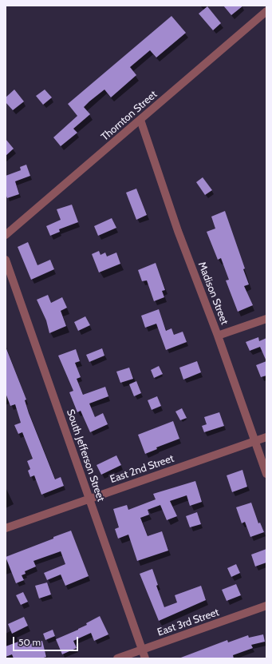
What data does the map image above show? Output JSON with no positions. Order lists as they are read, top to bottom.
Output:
{
  "streets": {
    "street": [
      "Thornton Street",
      "Madison Street",
      "South Jefferson Street",
      "East 2nd Street",
      "East 3rd Street"
    ]
  },
  "crossings": [
    ["Thornton Street", "Madison Street"],
    ["Madison Street", "East 2nd Street"],
    ["South Jefferson Street", "East 2nd Street"],
    ["South Jefferson Street", "East 3rd Street"]
  ],
  "scale_bar": "50 m"
}
